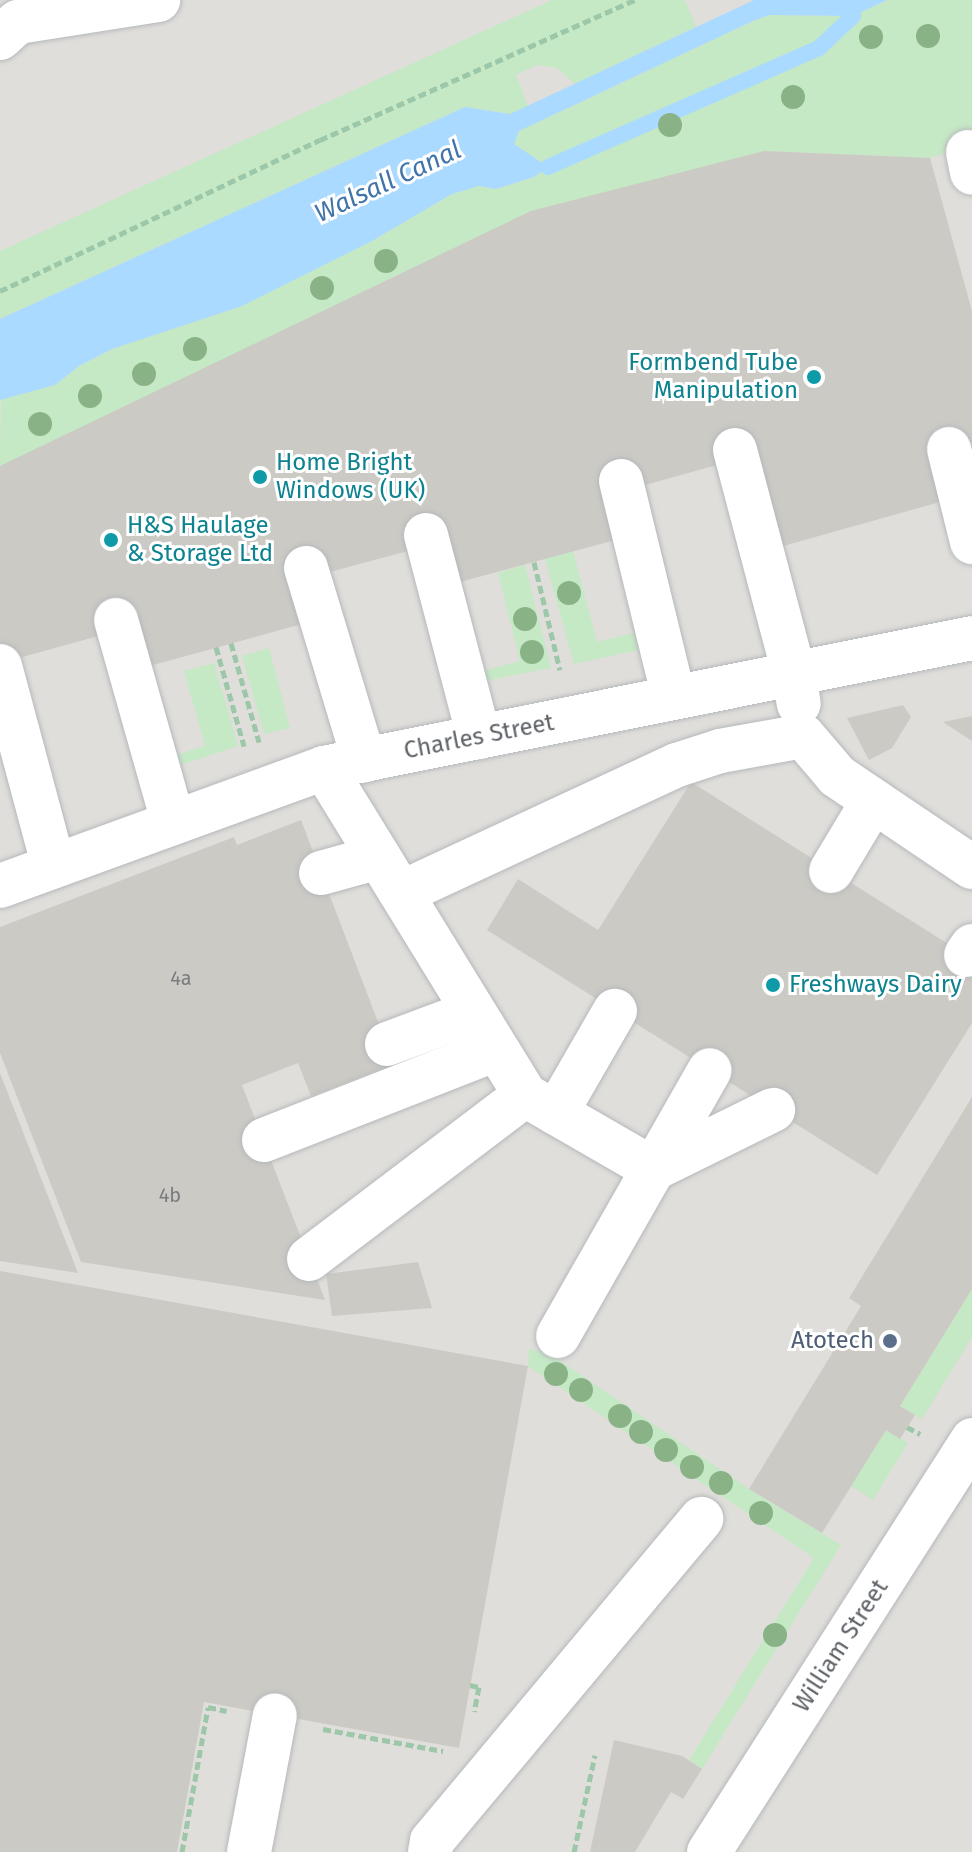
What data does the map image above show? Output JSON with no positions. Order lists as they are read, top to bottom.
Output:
{
  "streets": {
    "street": ["Charles Street", "William Street"]
  },
  "water": ["Walsall Canal"],
  "places": [
    "Formbend Tube Manipulation",
    "Home Bright Windows (UK)",
    "H&S Haulage & Storage Ltd",
    "Freshways Dairy",
    "Atotech"
  ],
  "house_numbers": ["4a", "4b"]
}
